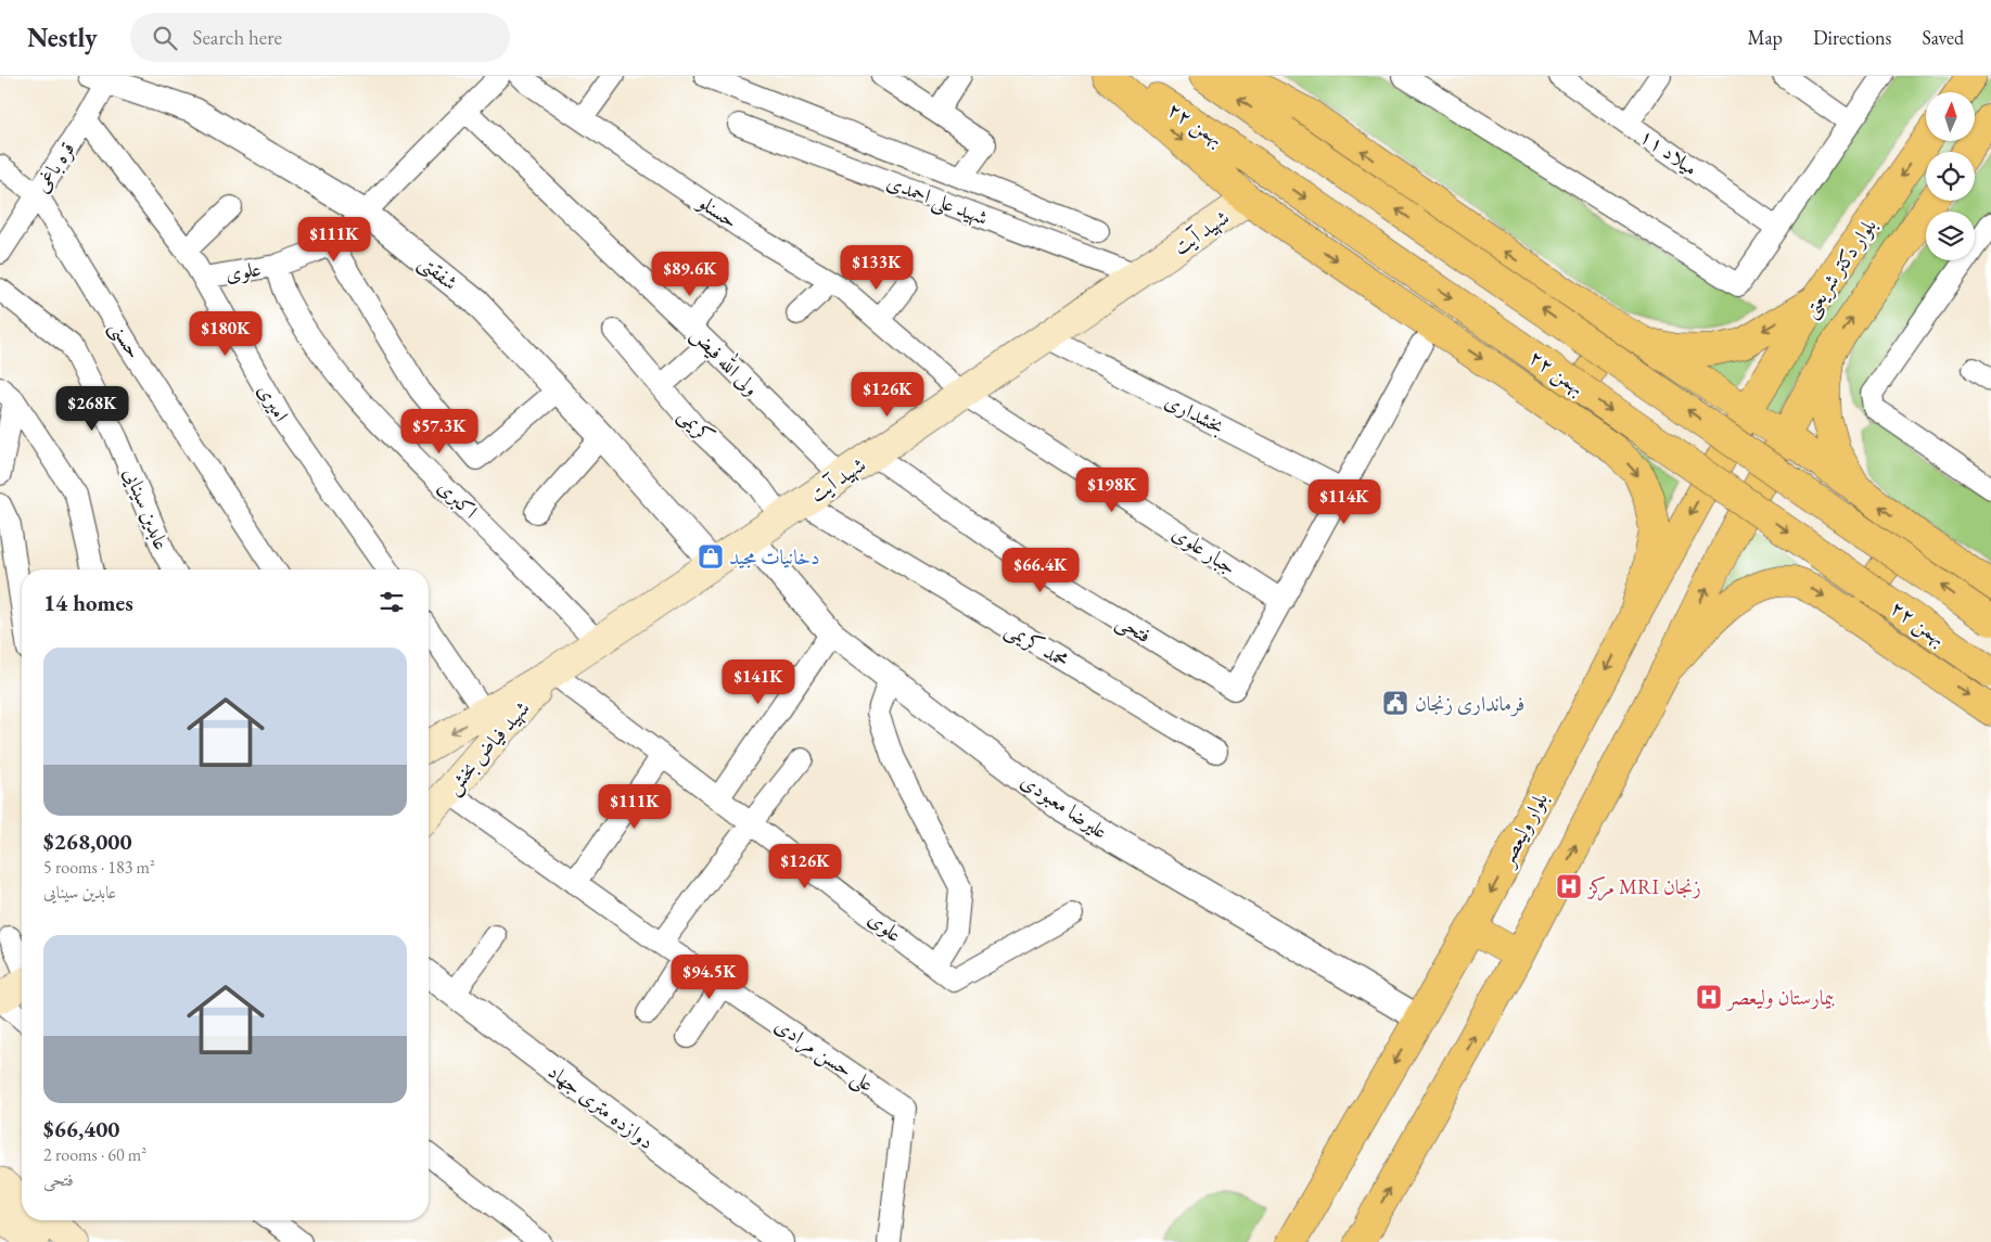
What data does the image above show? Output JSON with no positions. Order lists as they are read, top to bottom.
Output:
{
  "streets": {
    "main road": [
      "۲۲ بهمن",
      "شهید آیت",
      "بلوار دکتر شریعتی",
      "شهید فیاض بخش",
      "بلوار ولیعصر"
    ],
    "street": [
      "میلاد ۱۱",
      "قره باغی",
      "شهید علی احمدی",
      "حسنلو",
      "علوی",
      "شفقتی",
      "حسنی",
      "ولی الله فیض",
      "امیری",
      "بخشداری",
      "کریمی",
      "اکبری",
      "عابدین سینایی",
      "جبار علوی",
      "فتحی",
      "محمد کریمی",
      "علیرضا معبودی",
      "علی حسن مرادی",
      "دوازده متری جهاد"
    ]
  },
  "crossings": [
    ["قره باغی", "شفقتی"],
    ["قره باغی", "حسنی"],
    ["قره باغی", "امیری"],
    ["شهید علی احمدی", "شهید آیت"],
    ["حسنلو", "شهید آیت"],
    ["حسنلو", "جبار علوی"],
    ["شهید آیت", "علوی"],
    ["شهید آیت", "شفقتی"],
    ["شهید آیت", "ولی الله فیض"],
    ["شهید آیت", "بخشداری"],
    ["شهید آیت", "کریمی"],
    ["شهید آیت", "اکبری"],
    ["شهید آیت", "جبار علوی"],
    ["شهید آیت", "فتحی"],
    ["شهید آیت", "محمد کریمی"],
    ["شهید آیت", "شهید فیاض بخش"],
    ["شهید آیت", "علیرضا معبودی"],
    ["بلوار دکتر شریعتی", "بلوار ولیعصر"],
    ["علوی", "شفقتی"],
    ["علوی", "امیری"],
    ["علوی", "اکبری"],
    ["علوی", "شهید فیاض بخش"],
    ["کریمی", "محمد کریمی"],
    ["جبار علوی", "فتحی"],
    ["شهید فیاض بخش", "علی حسن مرادی"],
    ["علیرضا معبودی", "بلوار ولیعصر"]
  ],
  "places": {
    "shop": ["دخانیات مجید"],
    "public building": ["فرمانداری زنجان"],
    "hospital": ["مرکز MRI زنجان", "بیمارستان ولیعصر"]
  },
  "north": "top",
  "page": {
    "header": "Nestly",
    "search": "Search here",
    "nav": ["Map", "Directions", "Saved"],
    "price": [
      "$111K",
      "$133K",
      "$89.6K",
      "$180K",
      "$126K",
      "$268K",
      "$57.3K",
      "$198K",
      "$114K",
      "$66.4K",
      "$141K",
      "$111K",
      "$126K",
      "$94.5K"
    ],
    "heading": "14 homes",
    "list": [
      {
        "name": "$268,000",
        "note": "5 rooms · 183 m² · عابدین سینایی"
      },
      {
        "name": "$66,400",
        "note": "2 rooms · 60 m² · فتحی"
      }
    ]
  }
}
